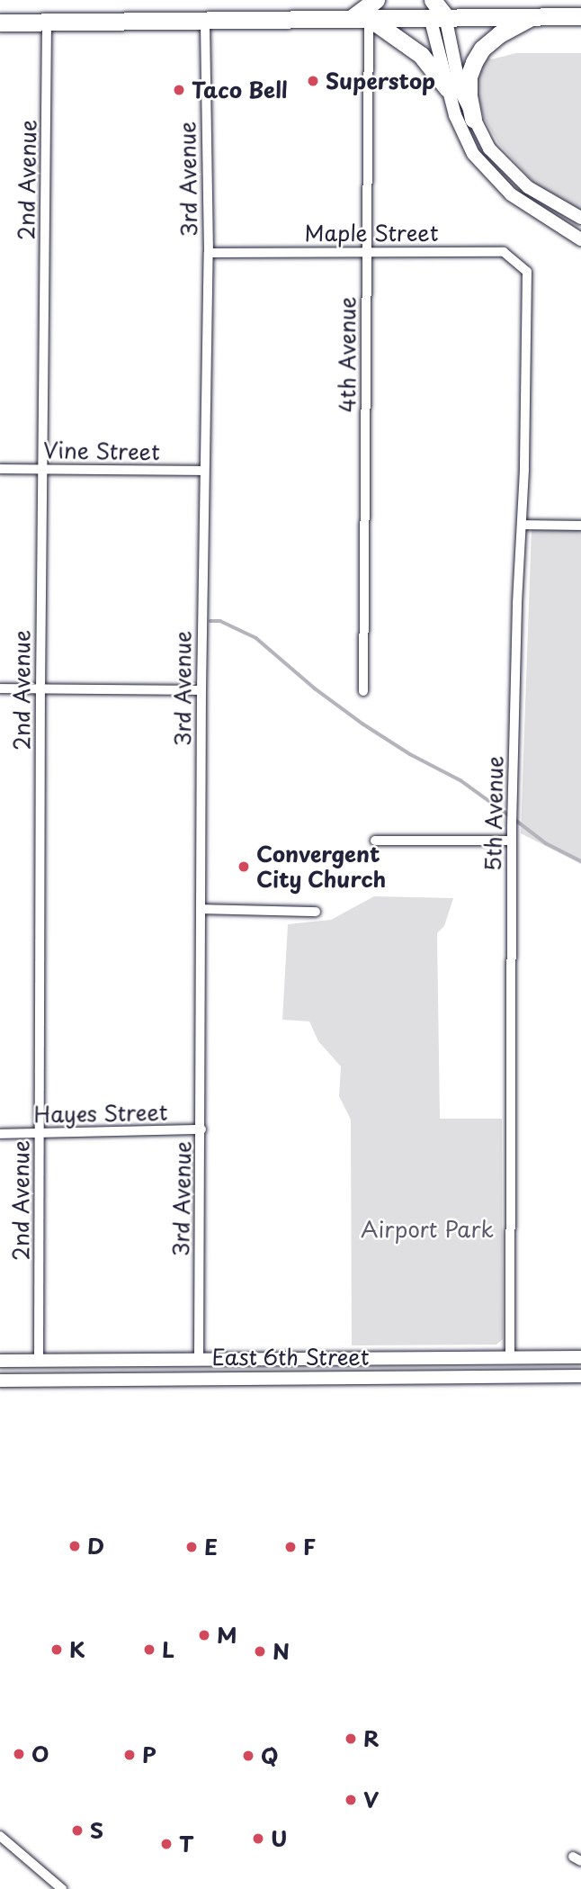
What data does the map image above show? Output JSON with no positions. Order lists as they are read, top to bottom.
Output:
{
  "streets": {
    "street": [
      "3rd Avenue",
      "2nd Avenue",
      "Maple Street",
      "4th Avenue",
      "Vine Street",
      "5th Avenue",
      "Hayes Street",
      "East 6th Street"
    ]
  },
  "crossings": [
    ["3rd Avenue", "Maple Street"],
    ["3rd Avenue", "Vine Street"],
    ["3rd Avenue", "Hayes Street"],
    ["3rd Avenue", "East 6th Street"],
    ["2nd Avenue", "Vine Street"],
    ["2nd Avenue", "Hayes Street"],
    ["2nd Avenue", "East 6th Street"],
    ["Maple Street", "4th Avenue"],
    ["Maple Street", "5th Avenue"],
    ["5th Avenue", "East 6th Street"]
  ],
  "parks": ["Airport Park"],
  "places": [
    "Superstop",
    "Taco Bell",
    "Convergent City Church",
    "D",
    "E",
    "F",
    "M",
    "K",
    "L",
    "N",
    "R",
    "O",
    "P",
    "Q",
    "V",
    "S",
    "U",
    "T"
  ]
}
